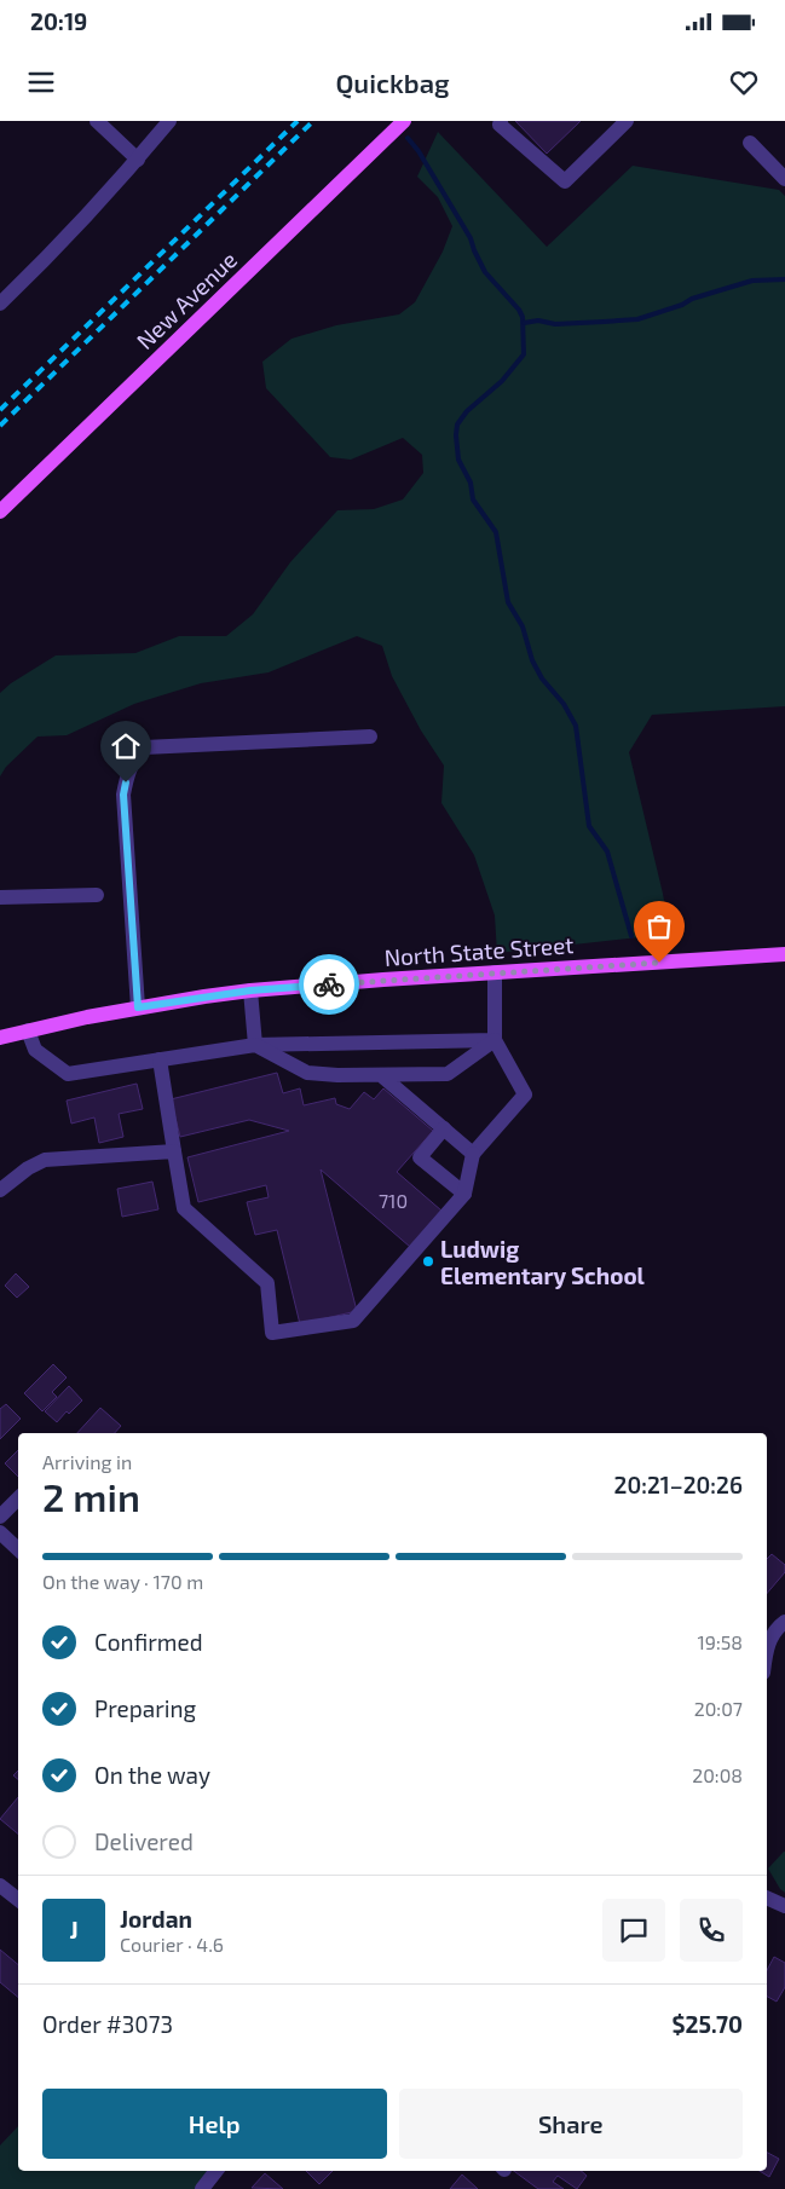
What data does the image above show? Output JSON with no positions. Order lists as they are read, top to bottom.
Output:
{
  "streets": {
    "main road": ["New Avenue", "North State Street"]
  },
  "places": ["Ludwig Elementary School"],
  "house_numbers": ["710"],
  "page": {
    "status": "20:19",
    "header": "Quickbag",
    "heading": ["2 min", "Arriving in", "20:21–20:26"],
    "panel": [
      "Jordan",
      "Courier · 4.6",
      "Order #3073",
      "$25.70"
    ],
    "bar": "On the way · 170 m",
    "list": [
      ["Confirmed", "19:58"],
      ["Preparing", "20:07"],
      ["On the way", "20:08"],
      "Delivered"
    ],
    "round": "J",
    "buttons": ["Help", "Share"]
  }
}
